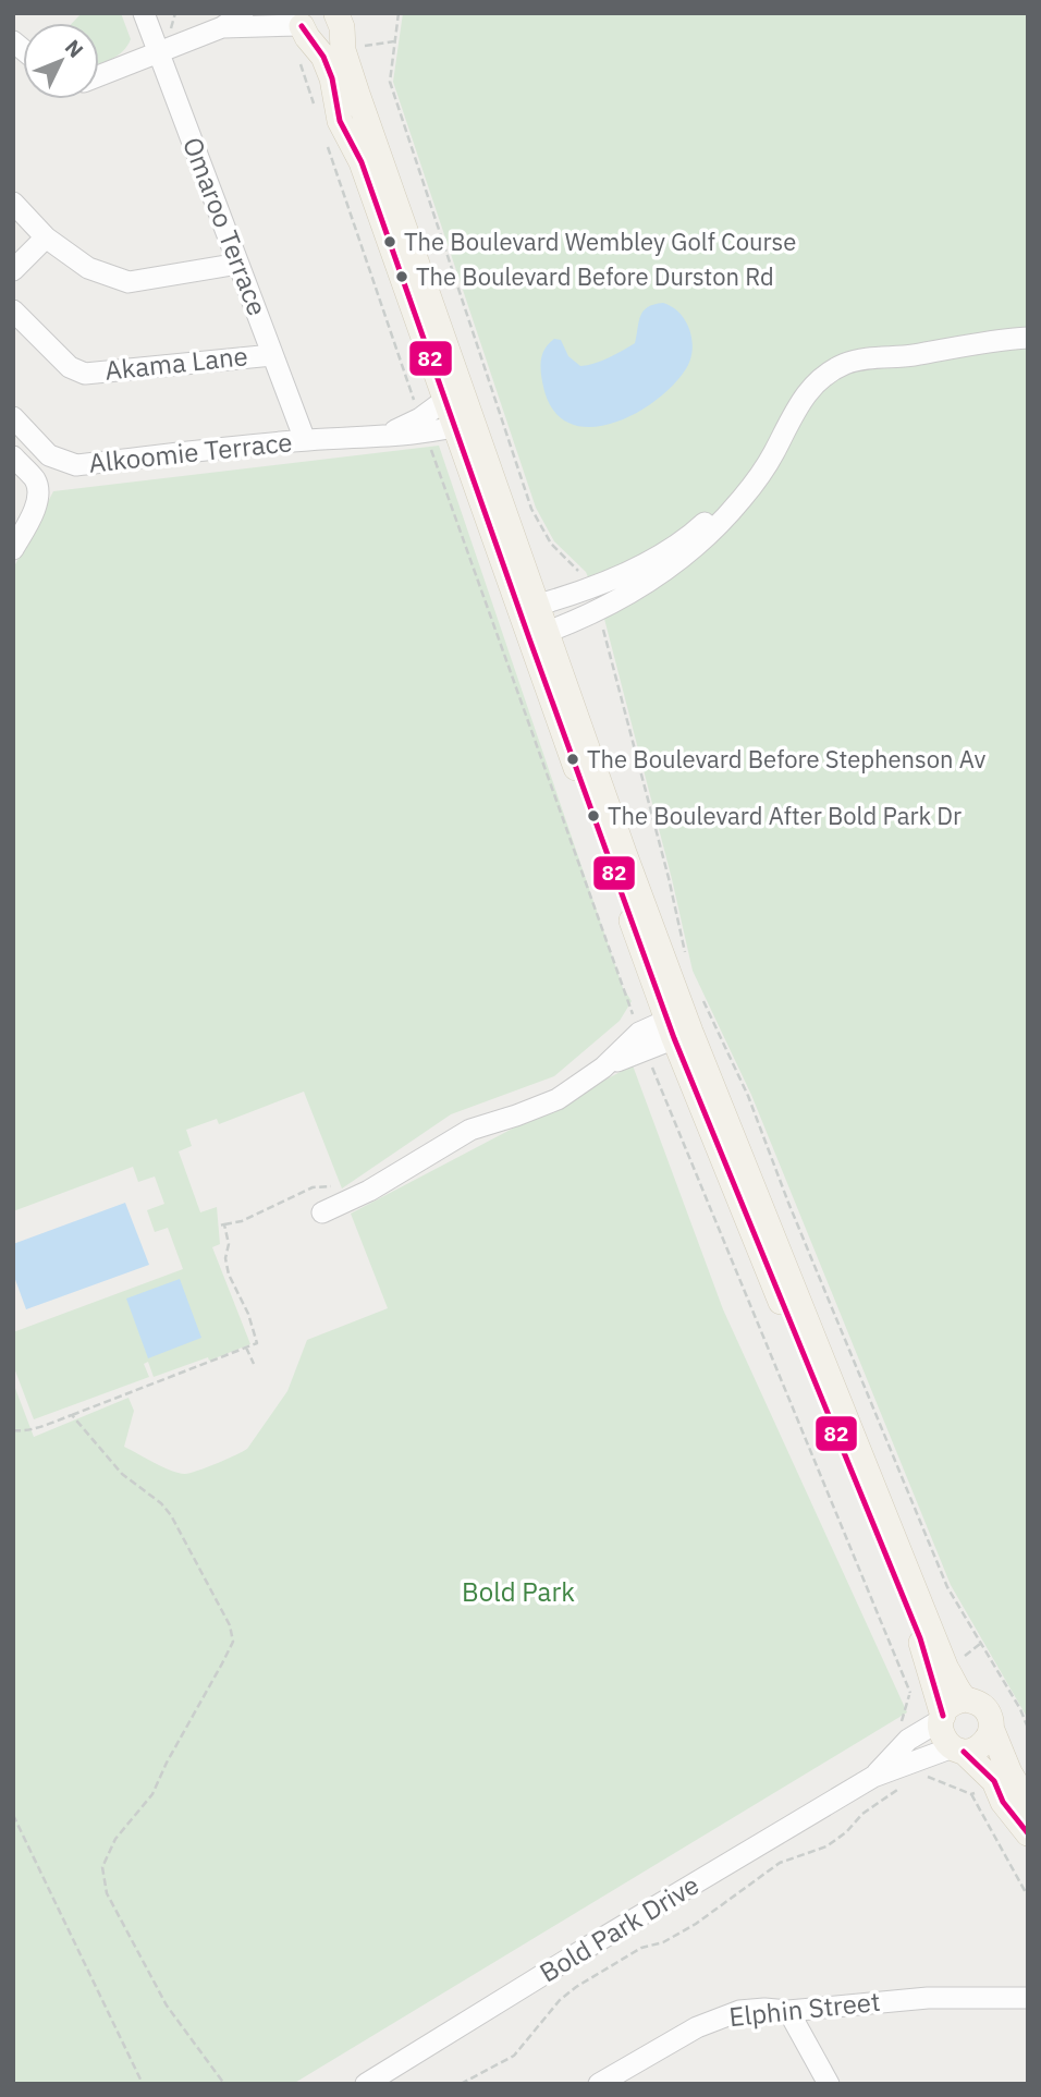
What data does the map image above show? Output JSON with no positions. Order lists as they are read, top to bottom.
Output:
{
  "streets": {
    "street": [
      "Omaroo Terrace",
      "Akama Lane",
      "Alkoomie Terrace",
      "Bold Park Drive",
      "Elphin Street"
    ]
  },
  "crossings": [
    ["Omaroo Terrace", "Akama Lane"],
    ["Omaroo Terrace", "Alkoomie Terrace"]
  ],
  "parks": ["Bold Park"],
  "places": [
    "The Boulevard Wembley Golf Course",
    "The Boulevard Before Durston Rd",
    "The Boulevard Before Stephenson Av",
    "The Boulevard After Bold Park Dr"
  ],
  "lines": ["transit line 82"],
  "north": "top right"
}
